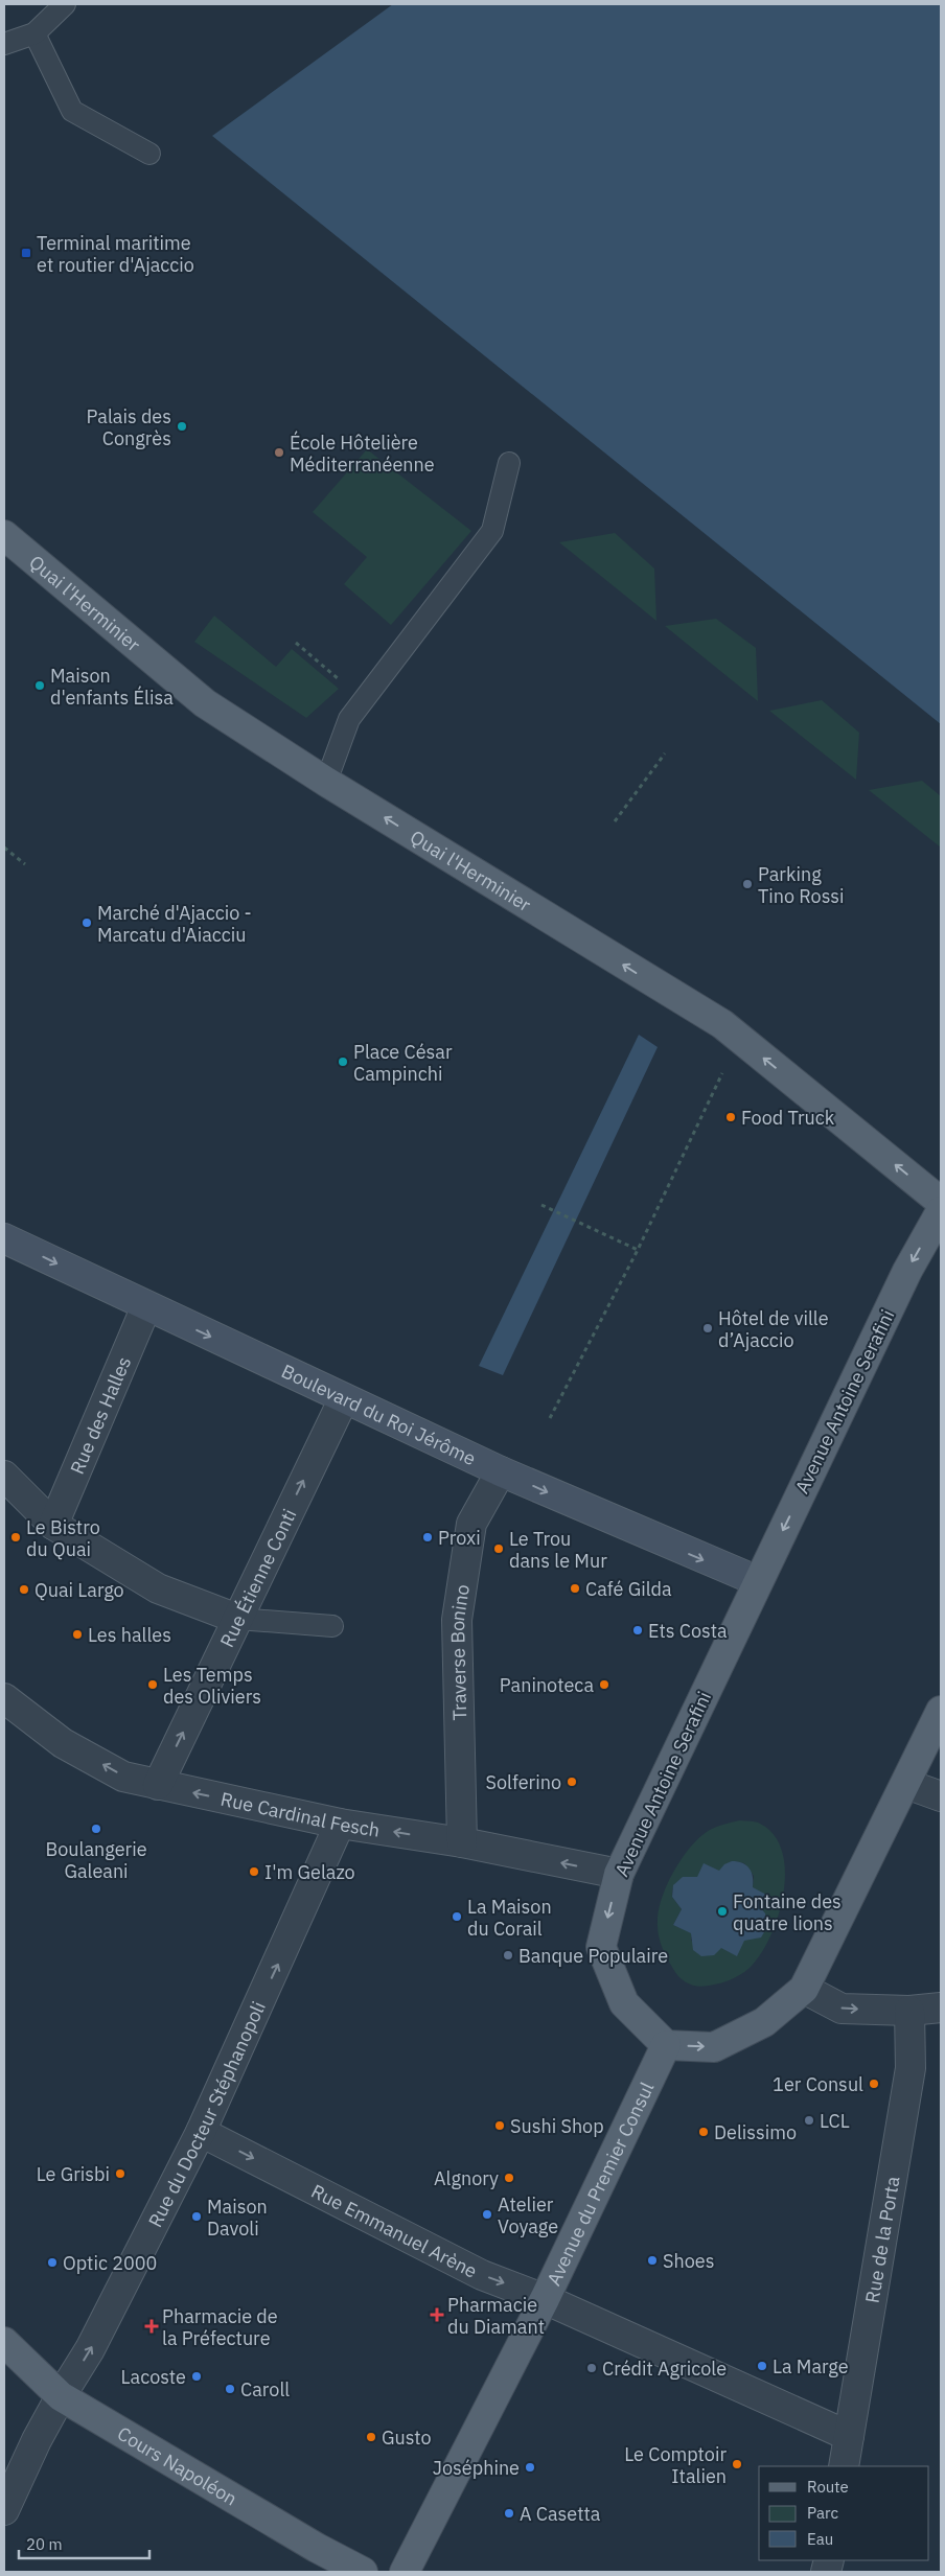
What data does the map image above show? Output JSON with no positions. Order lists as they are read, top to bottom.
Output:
{
  "streets": {
    "main road": [
      "Quai l'Herminier",
      "Avenue Antoine Serafini",
      "Boulevard du Roi Jérôme",
      "Avenue du Premier Consul",
      "Cours Napoléon"
    ],
    "street": [
      "Rue des Halles",
      "Rue Étienne Conti",
      "Traverse Bonino",
      "Rue Cardinal Fesch",
      "Rue du Docteur Stéphanopoli",
      "Rue Emmanuel Arène",
      "Rue de la Porta"
    ]
  },
  "crossings": [
    ["Avenue Antoine Serafini", "Boulevard du Roi Jérôme"],
    ["Avenue Antoine Serafini", "Rue Cardinal Fesch"],
    ["Avenue Antoine Serafini", "Avenue du Premier Consul"],
    ["Boulevard du Roi Jérôme", "Rue des Halles"],
    ["Boulevard du Roi Jérôme", "Rue Étienne Conti"],
    ["Boulevard du Roi Jérôme", "Traverse Bonino"],
    ["Rue Étienne Conti", "Rue Cardinal Fesch"],
    ["Traverse Bonino", "Rue Cardinal Fesch"],
    ["Rue Cardinal Fesch", "Rue du Docteur Stéphanopoli"],
    ["Rue du Docteur Stéphanopoli", "Rue Emmanuel Arène"],
    ["Rue du Docteur Stéphanopoli", "Cours Napoléon"],
    ["Avenue du Premier Consul", "Rue Emmanuel Arène"],
    ["Rue Emmanuel Arène", "Rue de la Porta"]
  ],
  "one_way": [
    "Quai l'Herminier",
    "Avenue Antoine Serafini",
    "Boulevard du Roi Jérôme",
    "Rue Étienne Conti",
    "Rue Cardinal Fesch",
    "Rue du Docteur Stéphanopoli",
    "Rue Emmanuel Arène"
  ],
  "places": {
    "transit": ["Terminal maritime et routier d'Ajaccio"],
    "other": [
      "Palais des Congrès",
      "École Hôtelière Méditerranéenne",
      "Maison d'enfants Élisa",
      "Parking Tino Rossi",
      "Marché d'Ajaccio - Marcatu d'Aiacciu",
      "Place César Campinchi",
      "Food Truck",
      "Hôtel de ville d’Ajaccio",
      "Le Bistro du Quai",
      "Proxi",
      "Le Trou dans le Mur",
      "Café Gilda",
      "Quai Largo",
      "Ets Costa",
      "Les halles",
      "Les Temps des Oliviers",
      "Paninoteca",
      "Solferino",
      "Boulangerie Galeani",
      "I'm Gelazo",
      "Fontaine des quatre lions",
      "La Maison du Corail",
      "Banque Populaire",
      "1er Consul",
      "LCL",
      "Sushi Shop",
      "Delissimo",
      "Le Grisbi",
      "Algnory",
      "Atelier Voyage",
      "Maison Davoli",
      "Shoes",
      "Optic 2000",
      "La Marge",
      "Crédit Agricole",
      "Lacoste",
      "Caroll",
      "Gusto",
      "Le Comptoir Italien",
      "Joséphine",
      "A Casetta"
    ],
    "health": ["Pharmacie du Diamant", "Pharmacie de la Préfecture"]
  },
  "legend": ["Route", "Parc", "Eau"],
  "scale_bar": "20 m"
}
